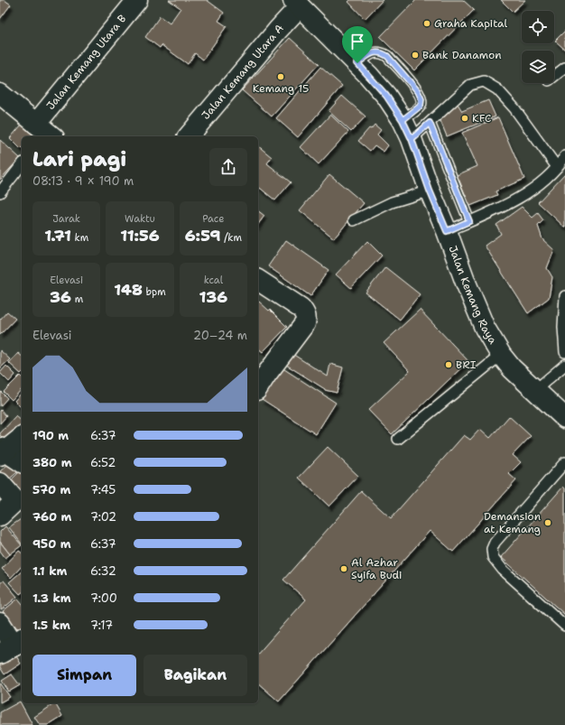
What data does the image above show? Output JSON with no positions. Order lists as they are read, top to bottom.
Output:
{
  "streets": {
    "street": ["Jalan Kemang Utara B", "Jalan Kemang Utara A", "Jalan Kemang Raya"]
  },
  "crossings": [
    ["Jalan Kemang Utara A", "Jalan Kemang Raya"]
  ],
  "places": [
    "Graha Kapital",
    "Bank Danamon",
    "Kemang 15",
    "KFC",
    "BRI",
    "Demansion at Kemang",
    "Al Azhar Syifa Budi"
  ],
  "page": {
    "heading": ["Lari pagi", "08:13 · 9 × 190 m"],
    "stats": [
      ["Jarak", "1.71 km"],
      ["Waktu", "11:56"],
      ["Pace", "6:59 /km"],
      ["Elevasi", "36 m"],
      ["148 bpm"],
      ["kcal", "136"]
    ],
    "chart": ["Elevasi", "20–24 m"],
    "list": [
      {
        "name": "190 m",
        "note": "6:37"
      },
      {
        "name": "380 m",
        "note": "6:52"
      },
      {
        "name": "570 m",
        "note": "7:45"
      },
      {
        "name": "760 m",
        "note": "7:02"
      },
      {
        "name": "950 m",
        "note": "6:37"
      },
      {
        "name": "1.1 km",
        "note": "6:32"
      },
      {
        "name": "1.3 km",
        "note": "7:00"
      },
      {
        "name": "1.5 km",
        "note": "7:17"
      }
    ],
    "buttons": ["Simpan", "Bagikan"]
  }
}
